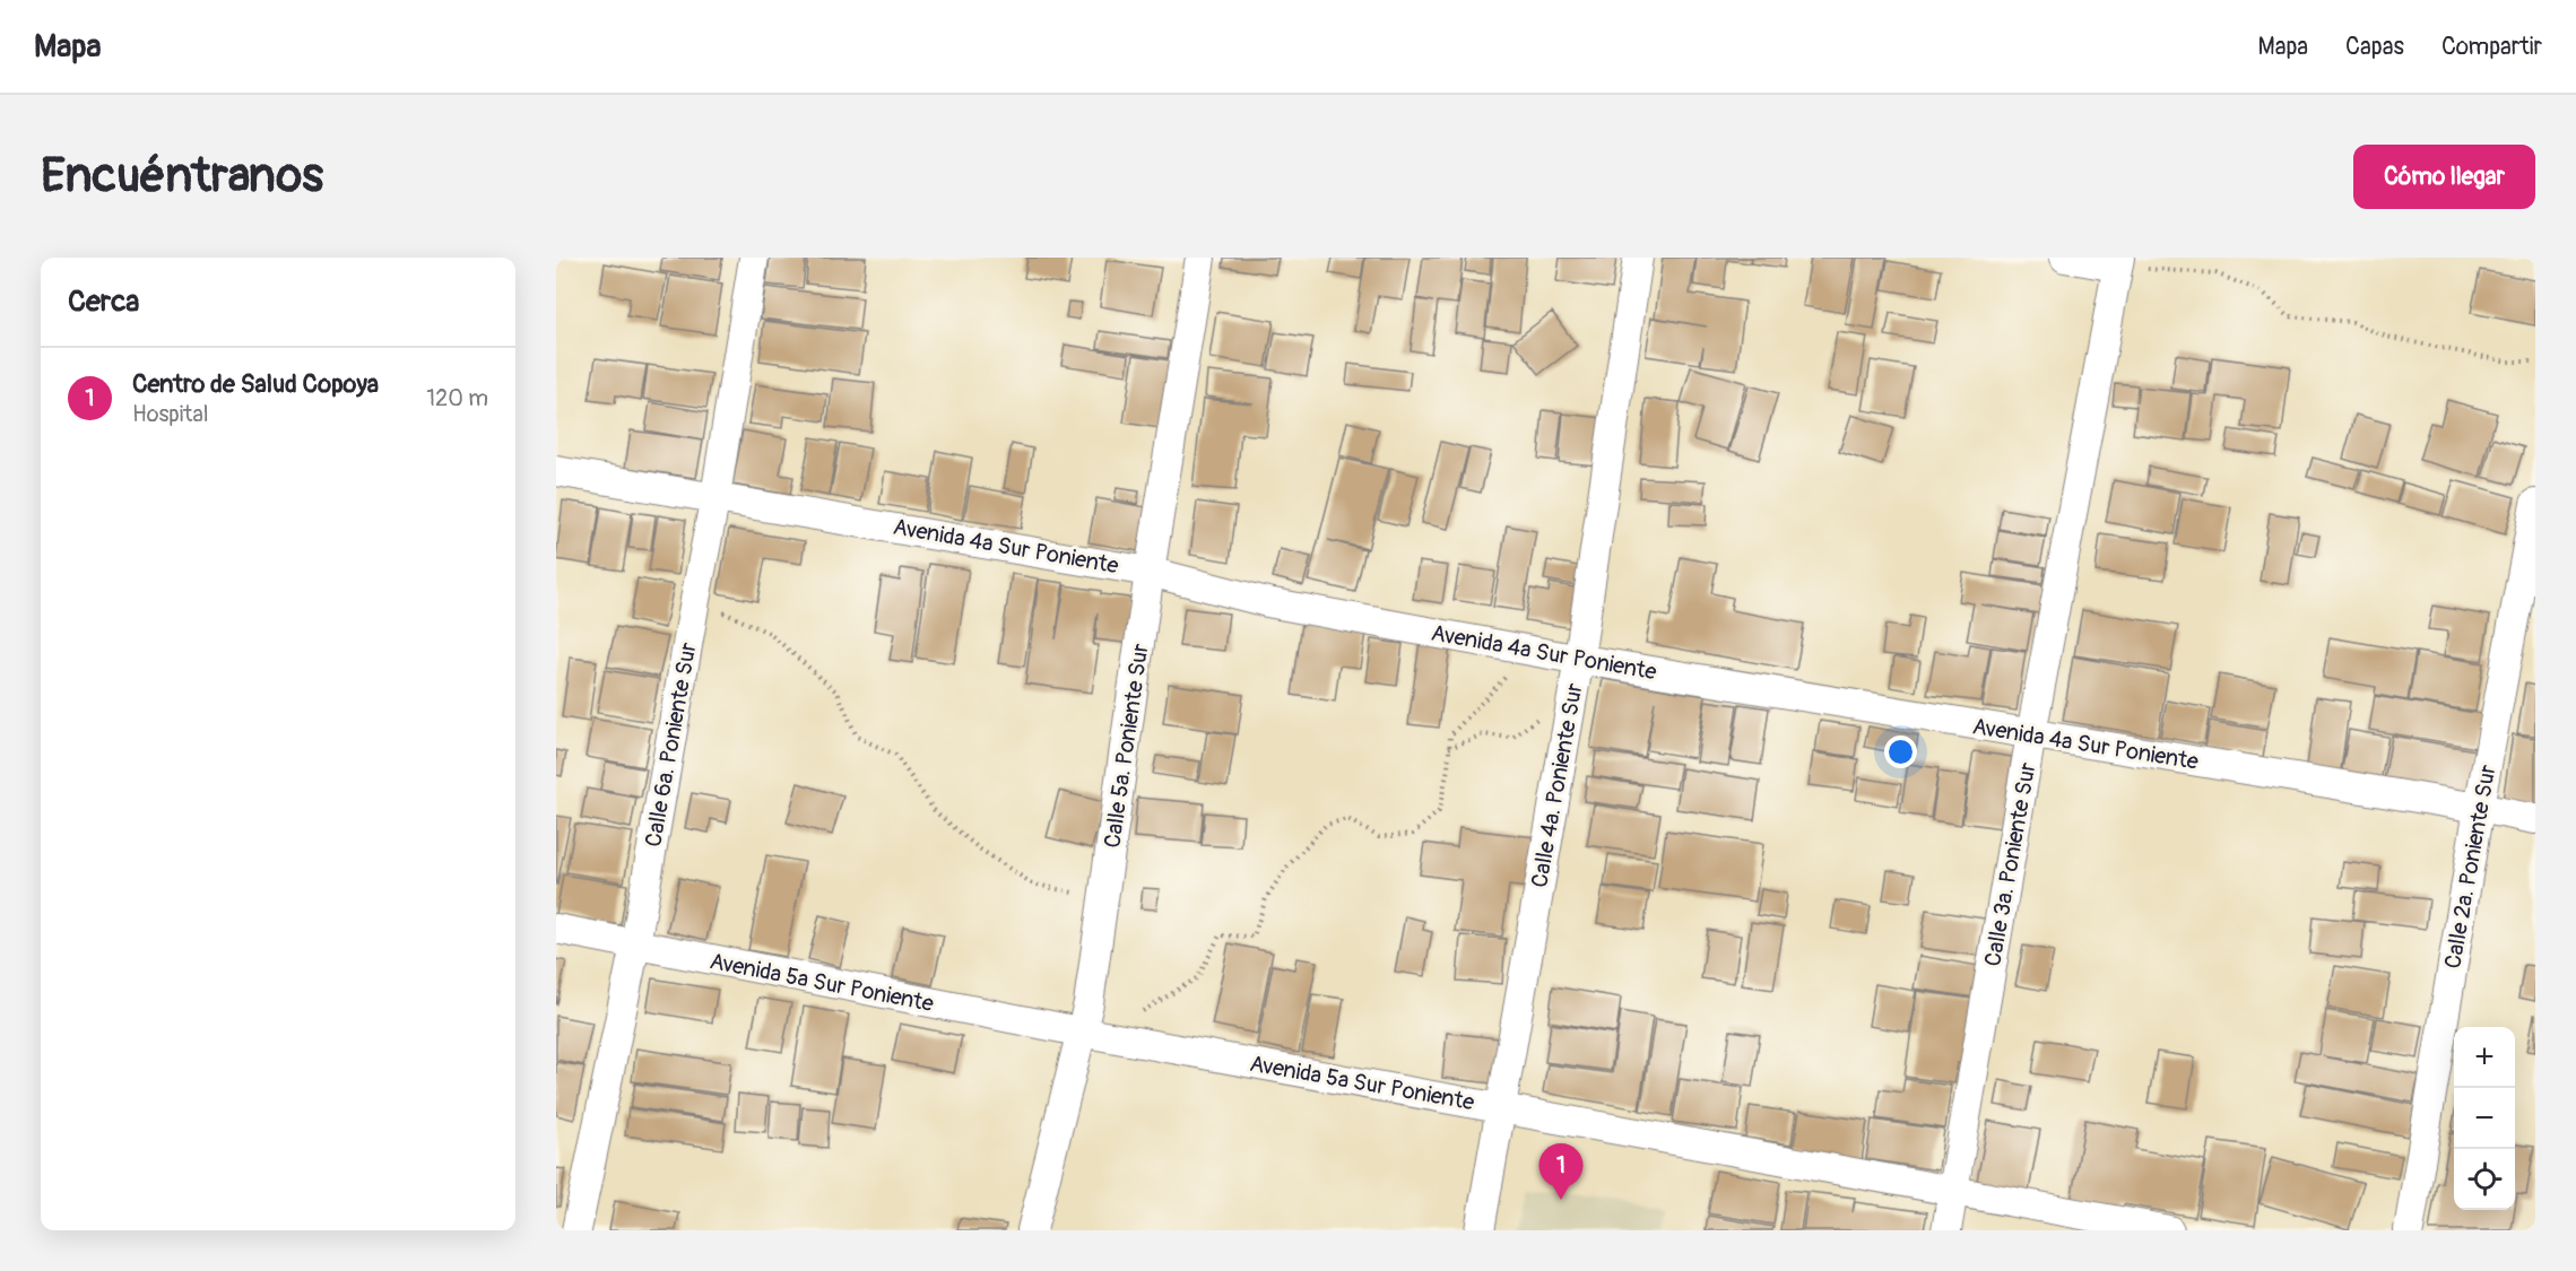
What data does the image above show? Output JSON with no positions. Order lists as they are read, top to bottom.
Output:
{
  "streets": {
    "street": [
      "Avenida 4a Sur Poniente",
      "Calle 6a. Poniente Sur",
      "Calle 5a. Poniente Sur",
      "Calle 4a. Poniente Sur",
      "Calle 3a. Poniente Sur",
      "Calle 2a. Poniente Sur",
      "Avenida 5a Sur Poniente"
    ]
  },
  "crossings": [
    ["Avenida 4a Sur Poniente", "Calle 6a. Poniente Sur"],
    ["Avenida 4a Sur Poniente", "Calle 5a. Poniente Sur"],
    ["Avenida 4a Sur Poniente", "Calle 4a. Poniente Sur"],
    ["Avenida 4a Sur Poniente", "Calle 3a. Poniente Sur"],
    ["Avenida 4a Sur Poniente", "Calle 2a. Poniente Sur"],
    ["Calle 6a. Poniente Sur", "Avenida 5a Sur Poniente"],
    ["Calle 5a. Poniente Sur", "Avenida 5a Sur Poniente"],
    ["Calle 4a. Poniente Sur", "Avenida 5a Sur Poniente"],
    ["Calle 3a. Poniente Sur", "Avenida 5a Sur Poniente"]
  ],
  "page": {
    "header": "Mapa",
    "nav": ["Mapa", "Capas", "Compartir"],
    "buttons": "Cómo llegar",
    "title": "Encuéntranos",
    "heading": "Cerca",
    "list": [
      {
        "mark": "1",
        "name": "Centro de Salud Copoya",
        "note": "Hospital",
        "value": "120 m"
      }
    ],
    "map_buttons": ["+", "−"],
    "pins": "1"
  }
}
